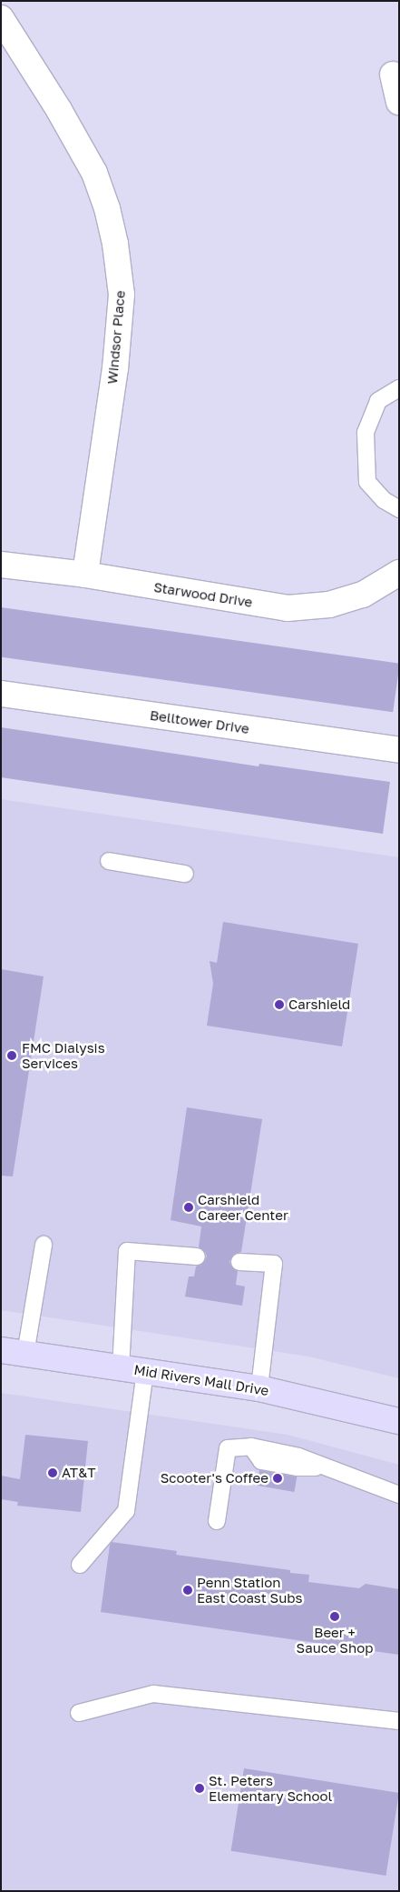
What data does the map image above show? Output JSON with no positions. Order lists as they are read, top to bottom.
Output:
{
  "streets": {
    "main road": ["Mid Rivers Mall Drive"],
    "street": ["Windsor Place", "Starwood Drive", "Belltower Drive"]
  },
  "crossings": [
    ["Windsor Place", "Starwood Drive"]
  ],
  "places": [
    "Carshield",
    "FMC Dialysis Services",
    "Carshield Career Center",
    "AT&T",
    "Scooter's Coffee",
    "Penn Station East Coast Subs",
    "Beer + Sauce Shop",
    "St. Peters Elementary School"
  ]
}
